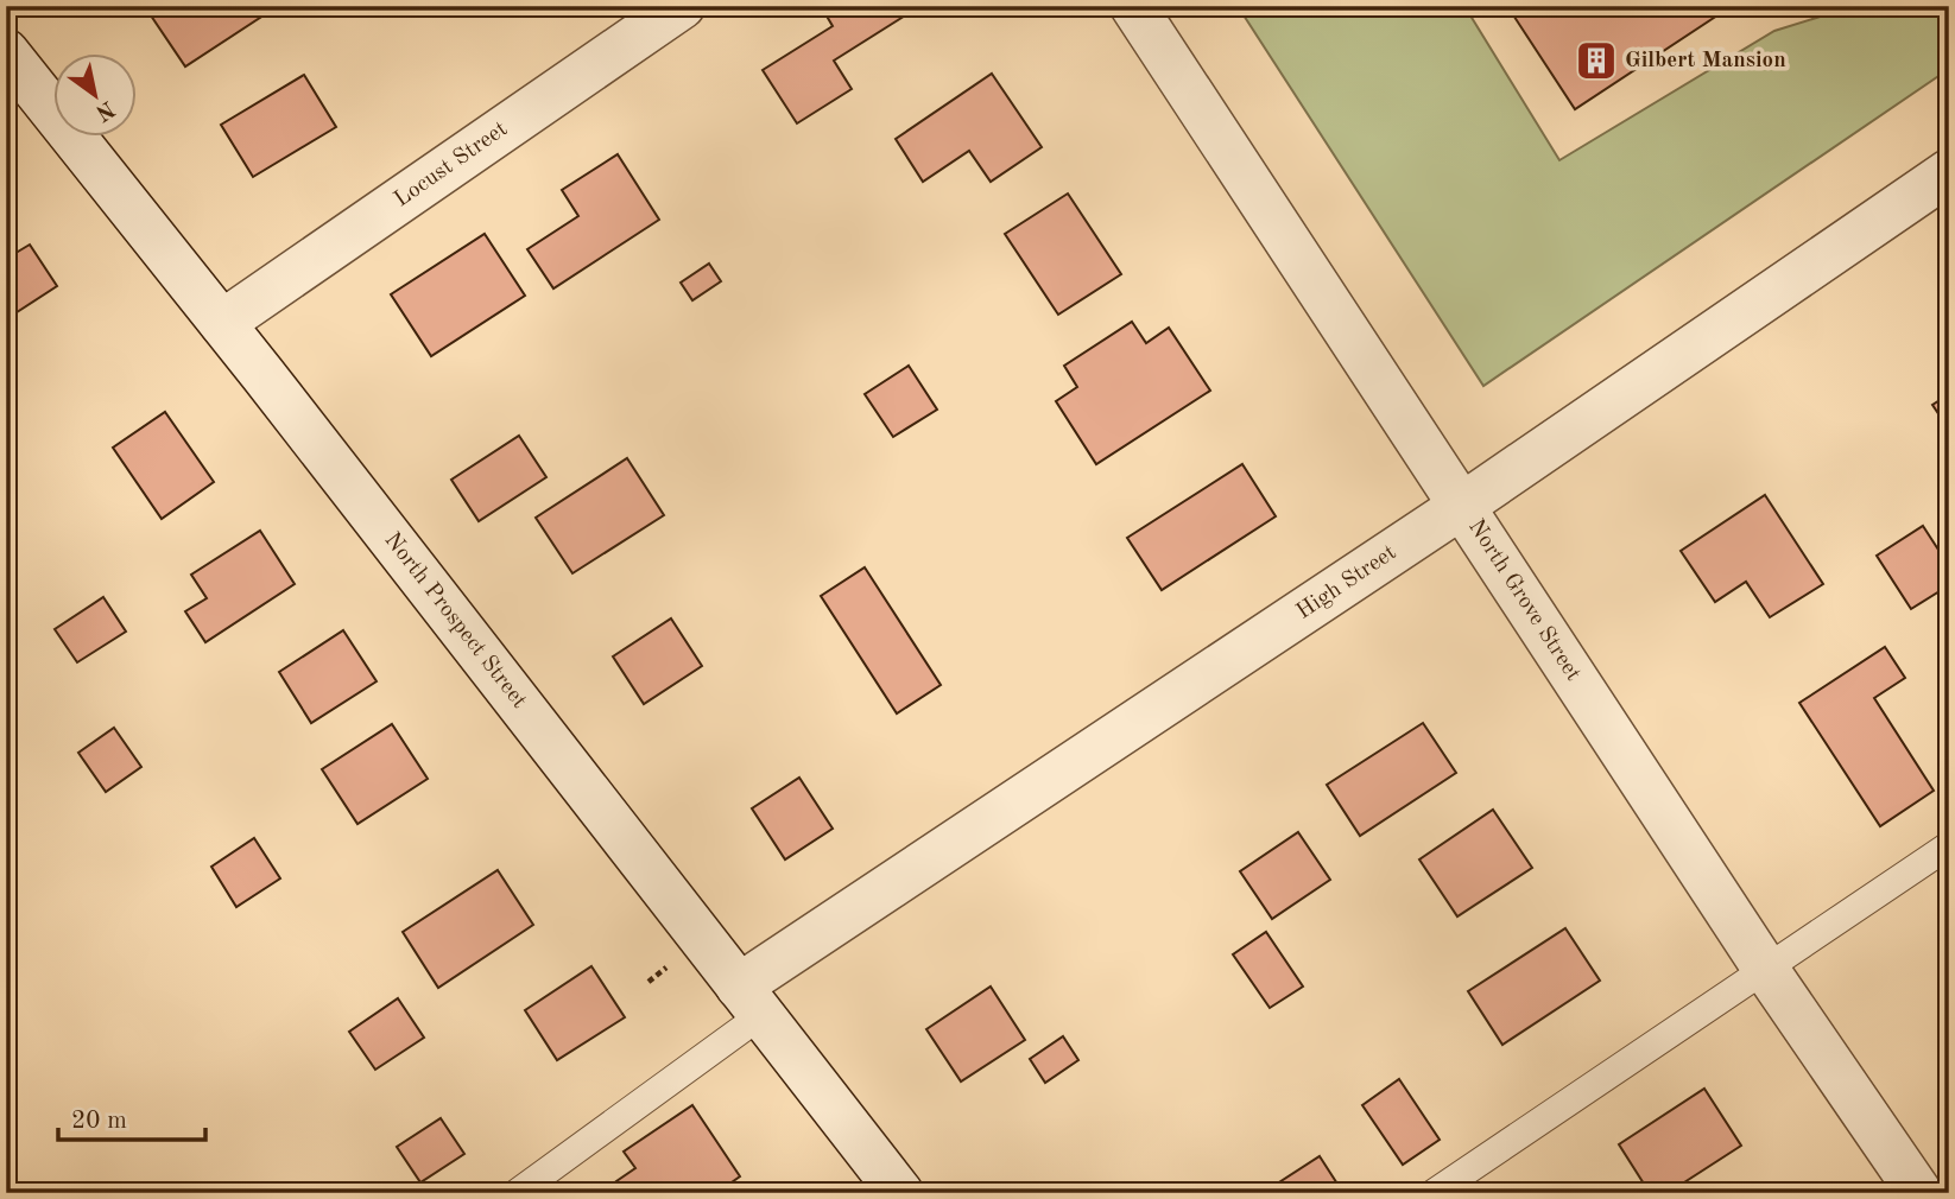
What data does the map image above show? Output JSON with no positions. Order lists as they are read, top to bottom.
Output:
{
  "streets": {
    "street": [
      "Locust Street",
      "High Street",
      "North Grove Street",
      "North Prospect Street"
    ]
  },
  "crossings": [
    ["Locust Street", "North Prospect Street"],
    ["High Street", "North Grove Street"],
    ["High Street", "North Prospect Street"]
  ],
  "places": {
    "building": ["Gilbert Mansion"]
  },
  "scale_bar": "20 m",
  "north": "bottom right"
}
